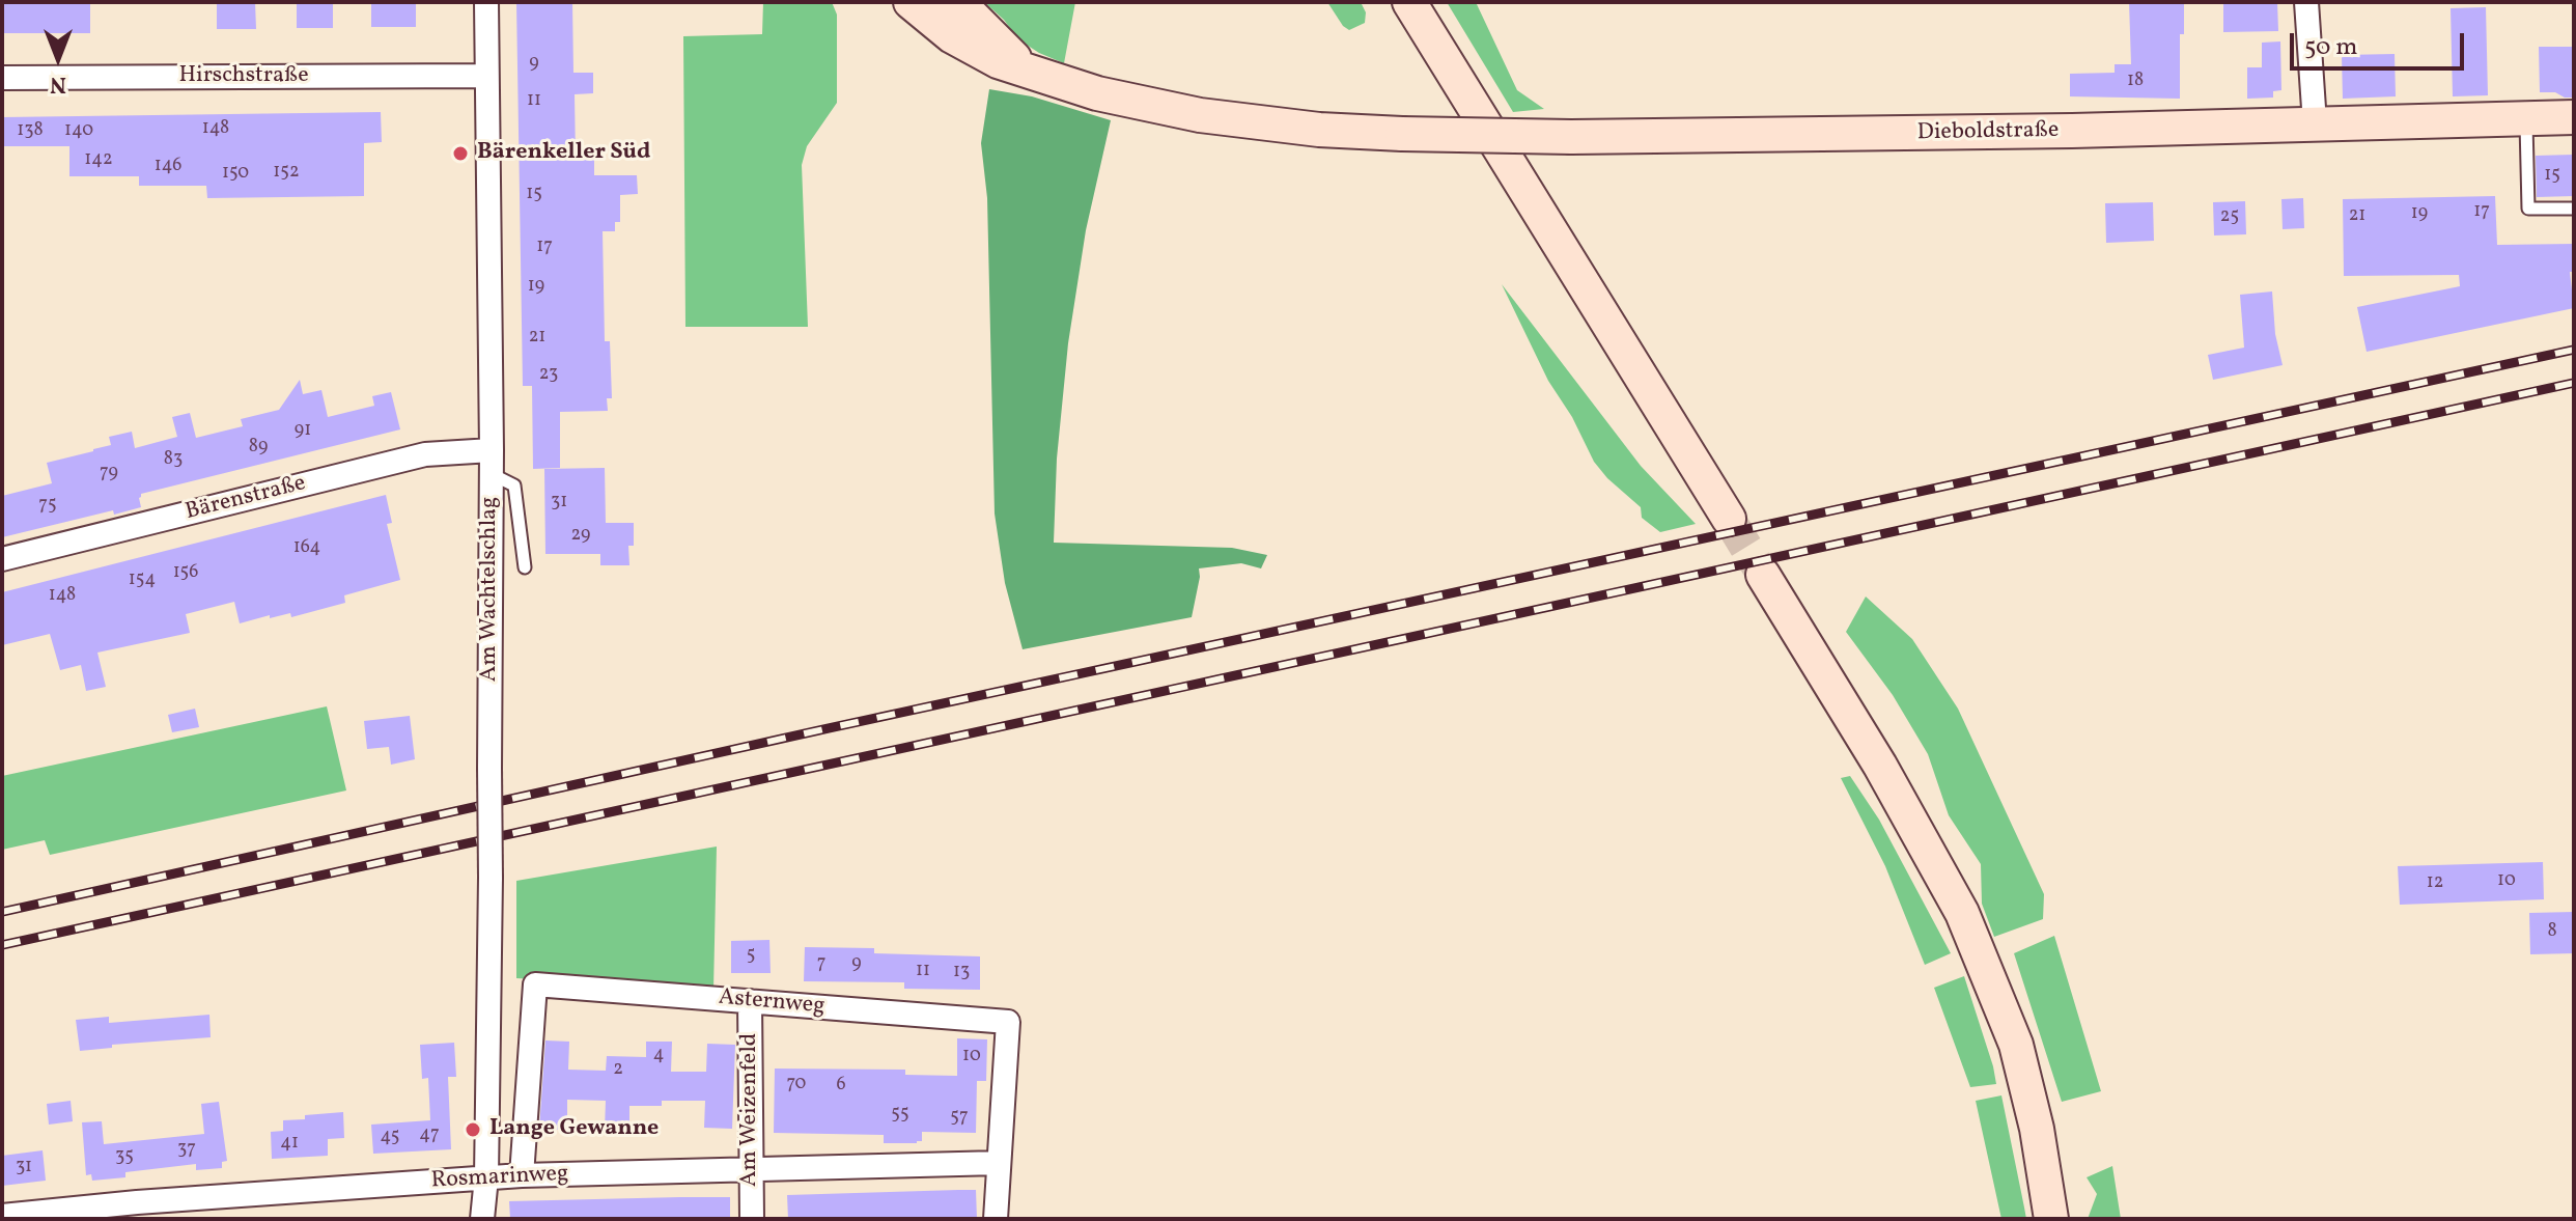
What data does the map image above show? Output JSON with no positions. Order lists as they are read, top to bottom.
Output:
{
  "streets": {
    "street": [
      "Hirschstraße",
      "Dieboldstraße",
      "Bärenstraße",
      "Am Wachtelschlag",
      "Asternweg",
      "Am Weizenfeld",
      "Rosmarinweg"
    ]
  },
  "crossings": [
    ["Hirschstraße", "Am Wachtelschlag"],
    ["Bärenstraße", "Am Wachtelschlag"],
    ["Am Wachtelschlag", "Rosmarinweg"],
    ["Asternweg", "Am Weizenfeld"],
    ["Asternweg", "Rosmarinweg"],
    ["Am Weizenfeld", "Rosmarinweg"]
  ],
  "places": ["Bärenkeller Süd", "Lange Gewanne"],
  "house_numbers": [
    "9",
    "18",
    "11",
    "148",
    "138",
    "140",
    "142",
    "146",
    "152",
    "150",
    "15",
    "15",
    "17",
    "19",
    "21",
    "25",
    "17",
    "19",
    "21",
    "23",
    "91",
    "89",
    "83",
    "79",
    "31",
    "75",
    "29",
    "164",
    "156",
    "154",
    "148",
    "10",
    "12",
    "8",
    "5",
    "7",
    "9",
    "11",
    "13",
    "4",
    "10",
    "2",
    "70",
    "6",
    "55",
    "57",
    "47",
    "45",
    "41",
    "37",
    "35",
    "31"
  ],
  "scale_bar": "50 m",
  "north": "bottom"
}
